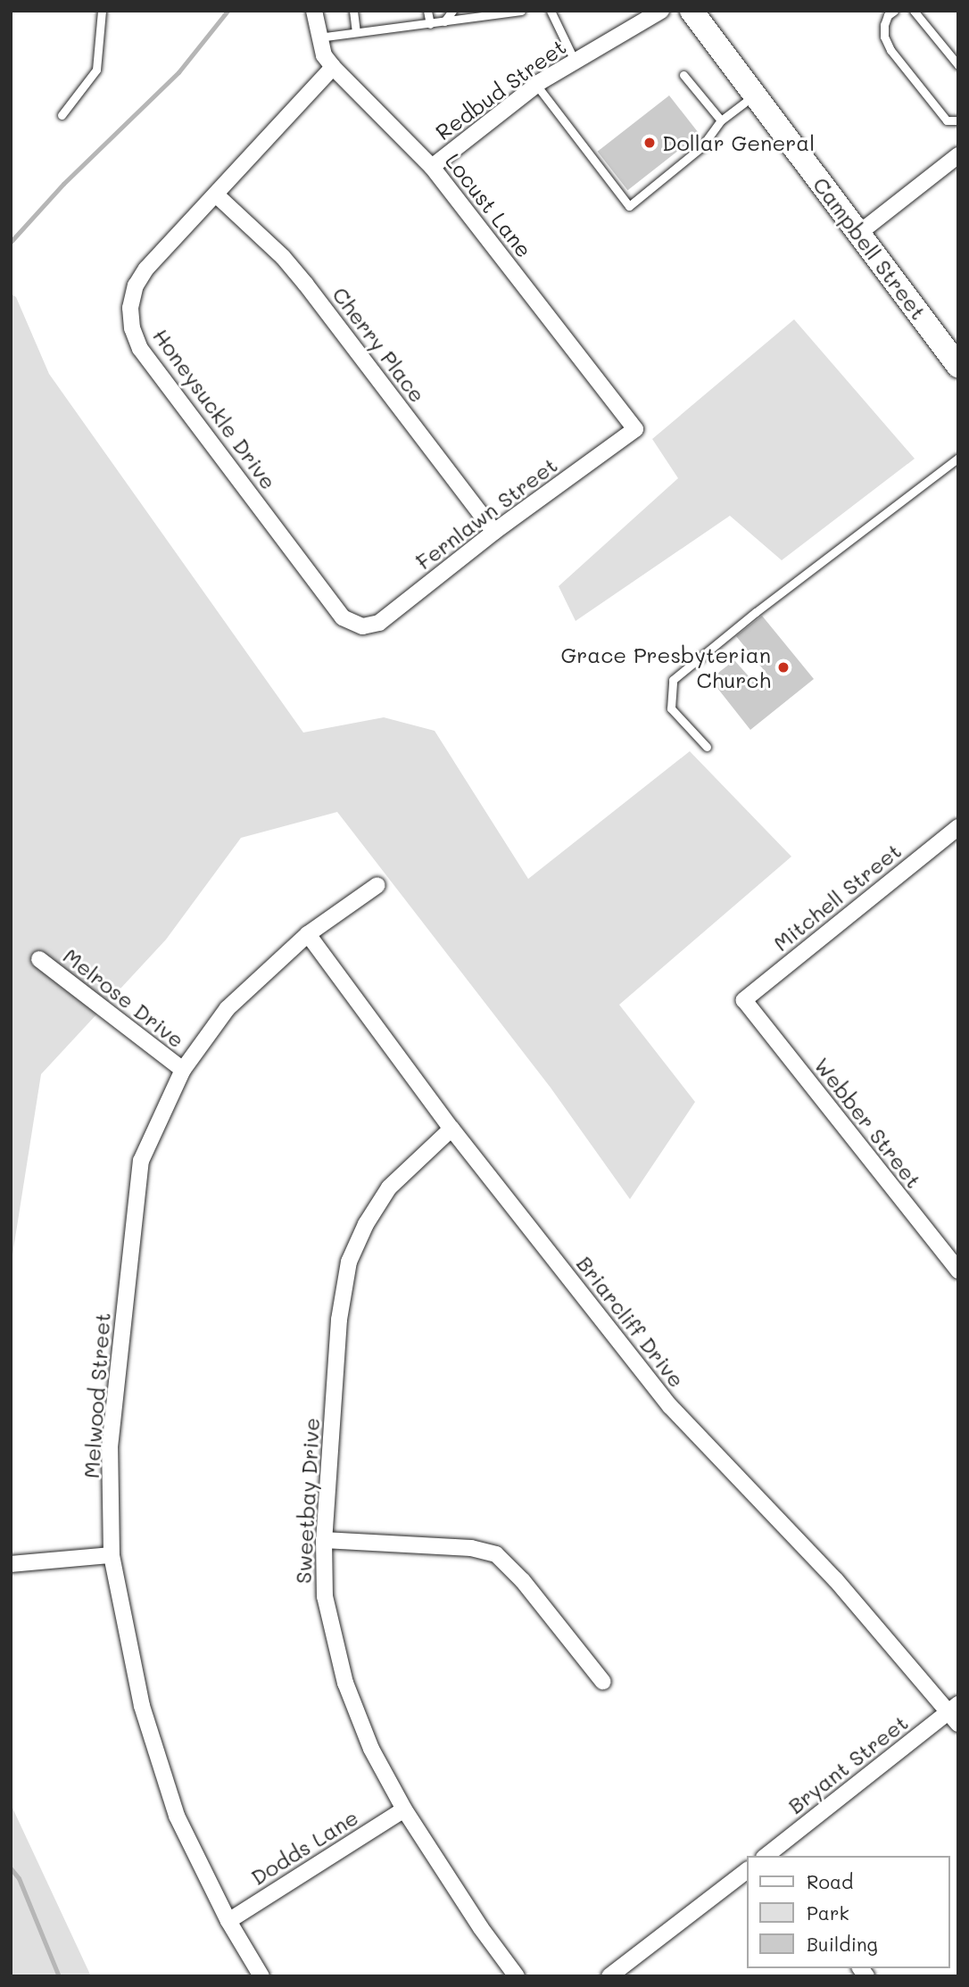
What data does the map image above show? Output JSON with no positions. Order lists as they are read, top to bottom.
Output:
{
  "streets": {
    "main road": ["Campbell Street"],
    "street": [
      "Redbud Street",
      "Locust Lane",
      "Cherry Place",
      "Honeysuckle Drive",
      "Fernlawn Street",
      "Mitchell Street",
      "Melrose Drive",
      "Webber Street",
      "Briarcliff Drive",
      "Melwood Street",
      "Sweetbay Drive",
      "Bryant Street",
      "Dodds Lane"
    ]
  },
  "crossings": [
    ["Redbud Street", "Locust Lane"],
    ["Locust Lane", "Honeysuckle Drive"],
    ["Locust Lane", "Fernlawn Street"],
    ["Cherry Place", "Honeysuckle Drive"],
    ["Cherry Place", "Fernlawn Street"],
    ["Honeysuckle Drive", "Fernlawn Street"],
    ["Mitchell Street", "Webber Street"],
    ["Melrose Drive", "Melwood Street"],
    ["Briarcliff Drive", "Melwood Street"],
    ["Briarcliff Drive", "Sweetbay Drive"],
    ["Briarcliff Drive", "Bryant Street"],
    ["Melwood Street", "Dodds Lane"],
    ["Sweetbay Drive", "Dodds Lane"]
  ],
  "places": ["Dollar General", "Grace Presbyterian Church"],
  "legend": ["Road", "Park", "Building"]
}
